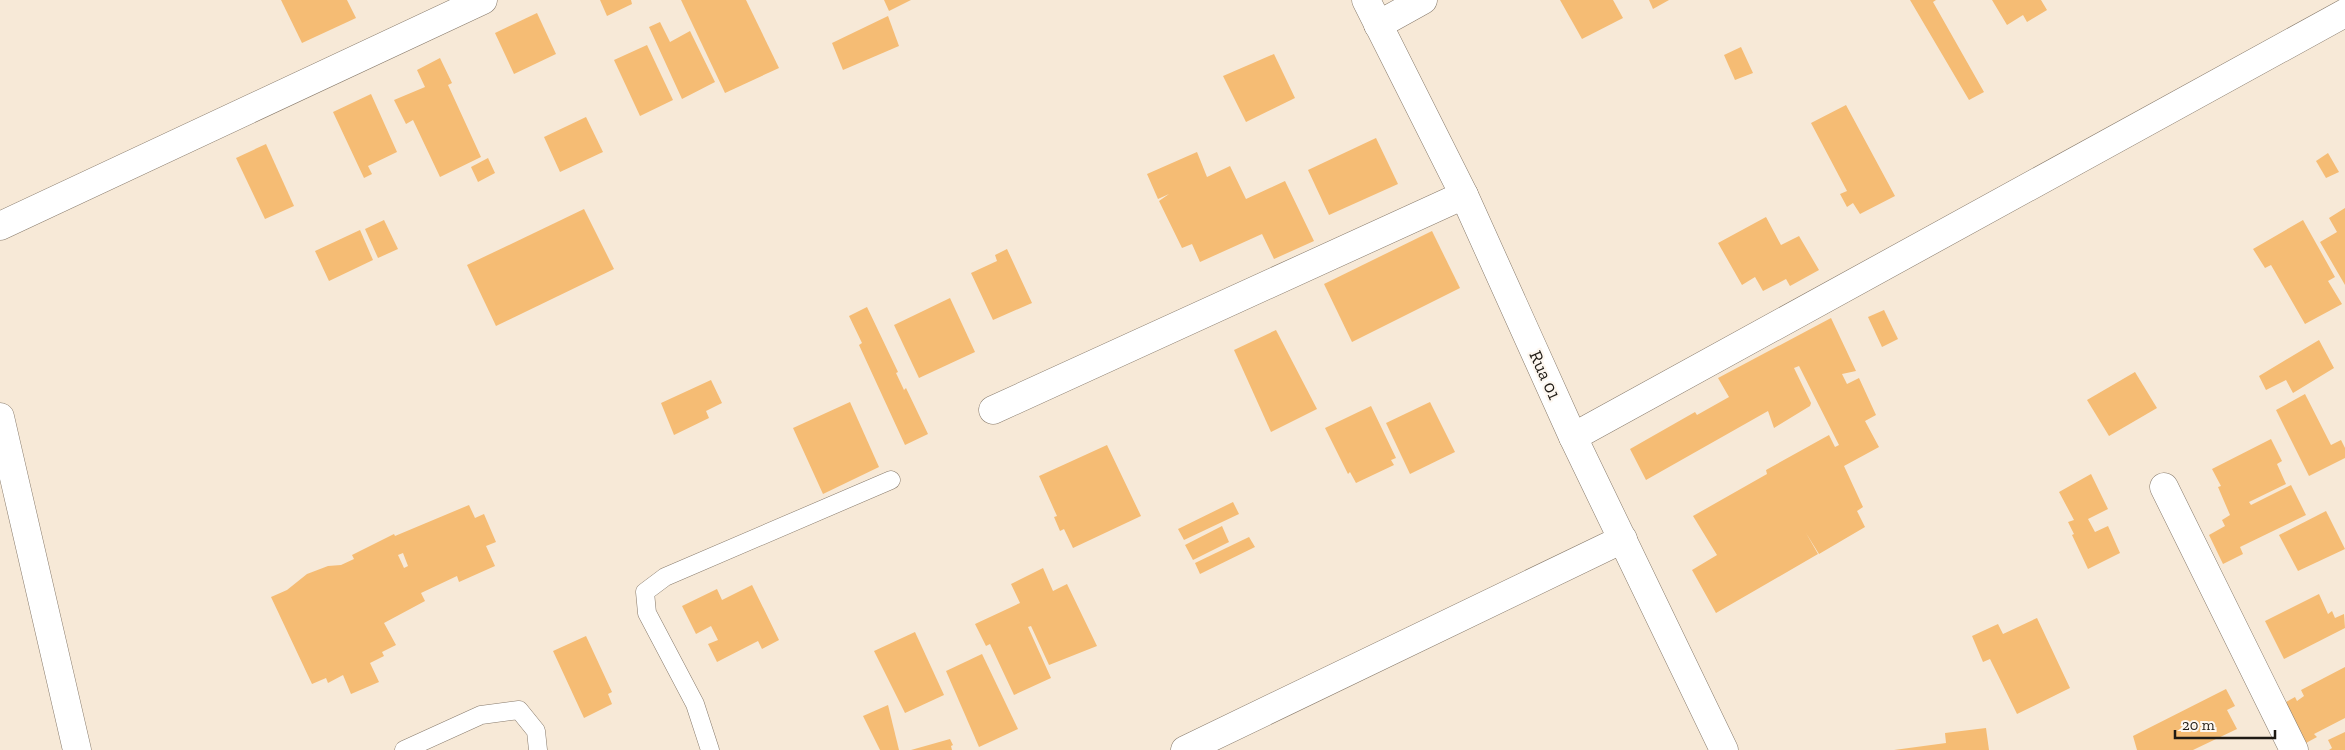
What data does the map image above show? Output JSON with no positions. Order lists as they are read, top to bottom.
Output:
{
  "streets": {
    "street": ["Rua 01"]
  },
  "scale_bar": "20 m"
}
